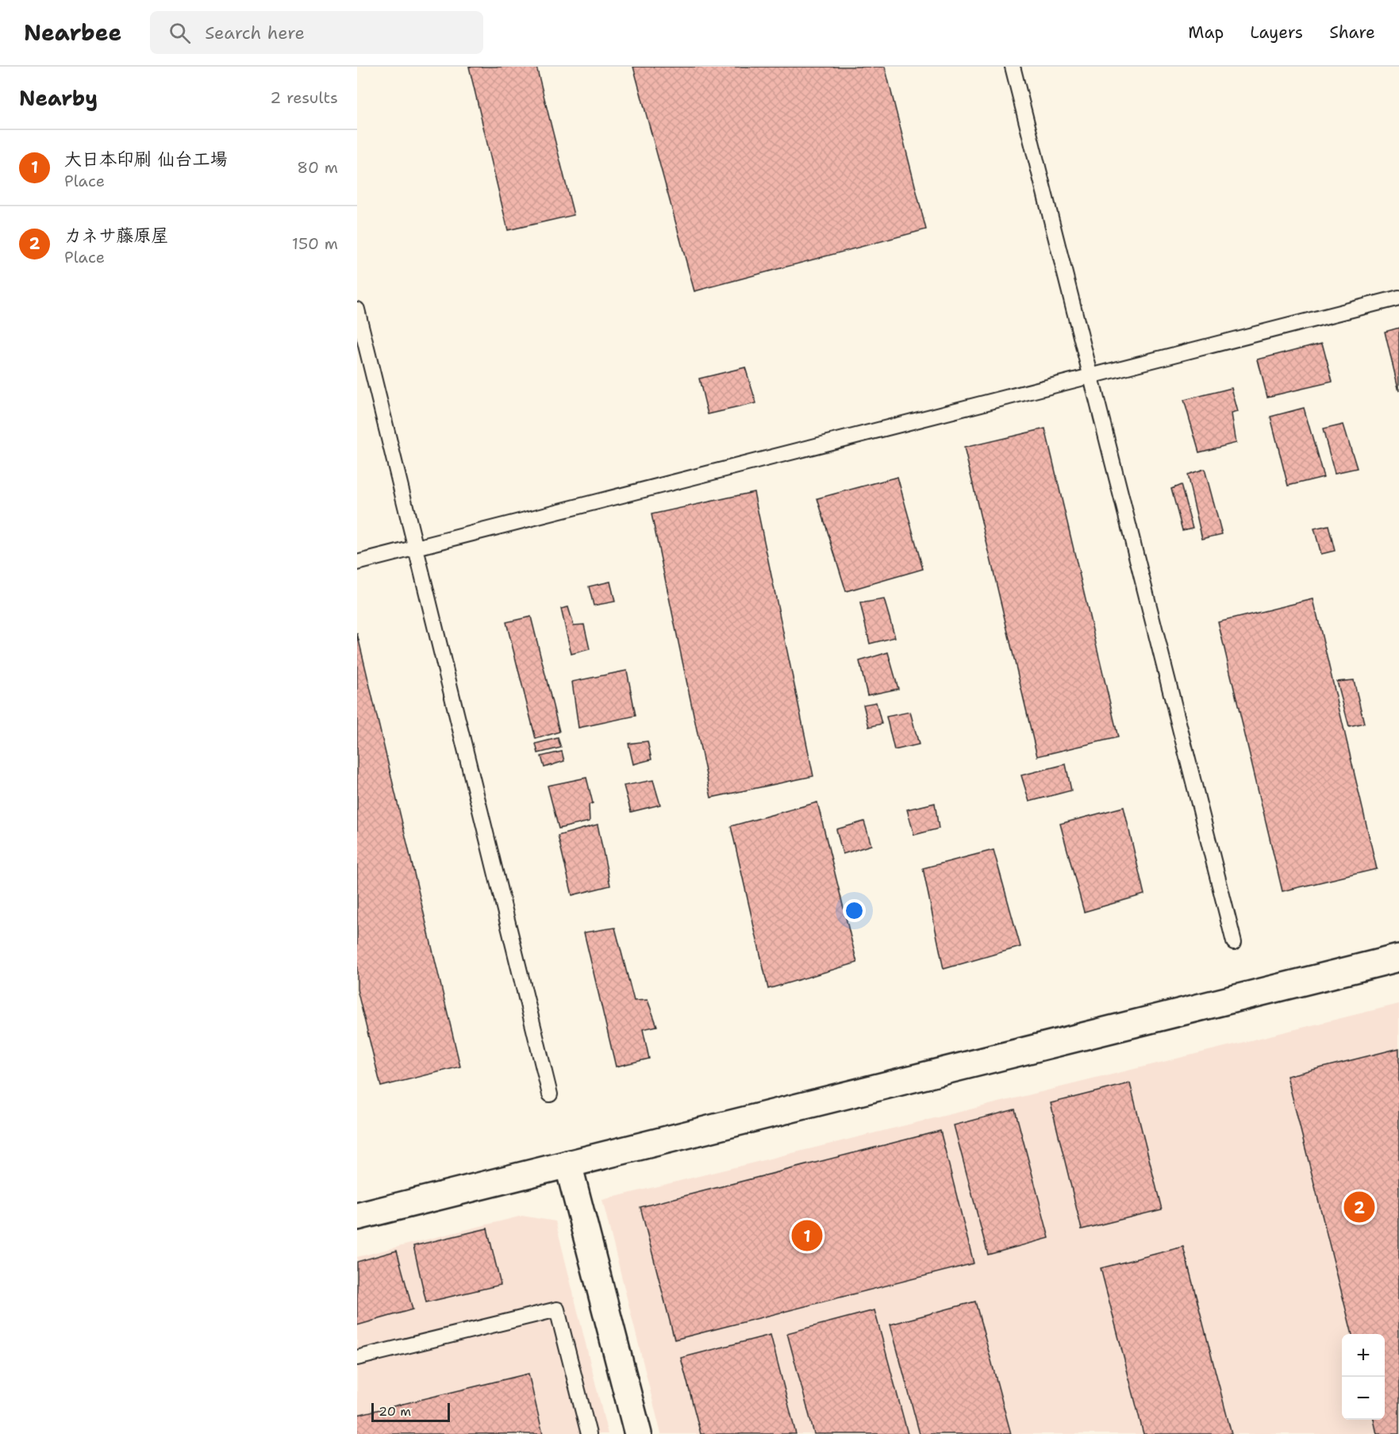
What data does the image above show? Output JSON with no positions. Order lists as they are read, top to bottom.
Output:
{
  "scale_bar": "20 m",
  "page": {
    "header": "Nearbee",
    "search": "Search here",
    "nav": ["Map", "Layers", "Share"],
    "heading": ["Nearby", "2 results"],
    "list": [
      {
        "mark": "1",
        "name": "大日本印刷 仙台工場",
        "note": "Place",
        "value": "80 m"
      },
      {
        "mark": "2",
        "name": "カネサ藤原屋",
        "note": "Place",
        "value": "150 m"
      }
    ],
    "pins": ["2", "1"],
    "map_buttons": ["+", "−"],
    "scale": "20 m"
  }
}
